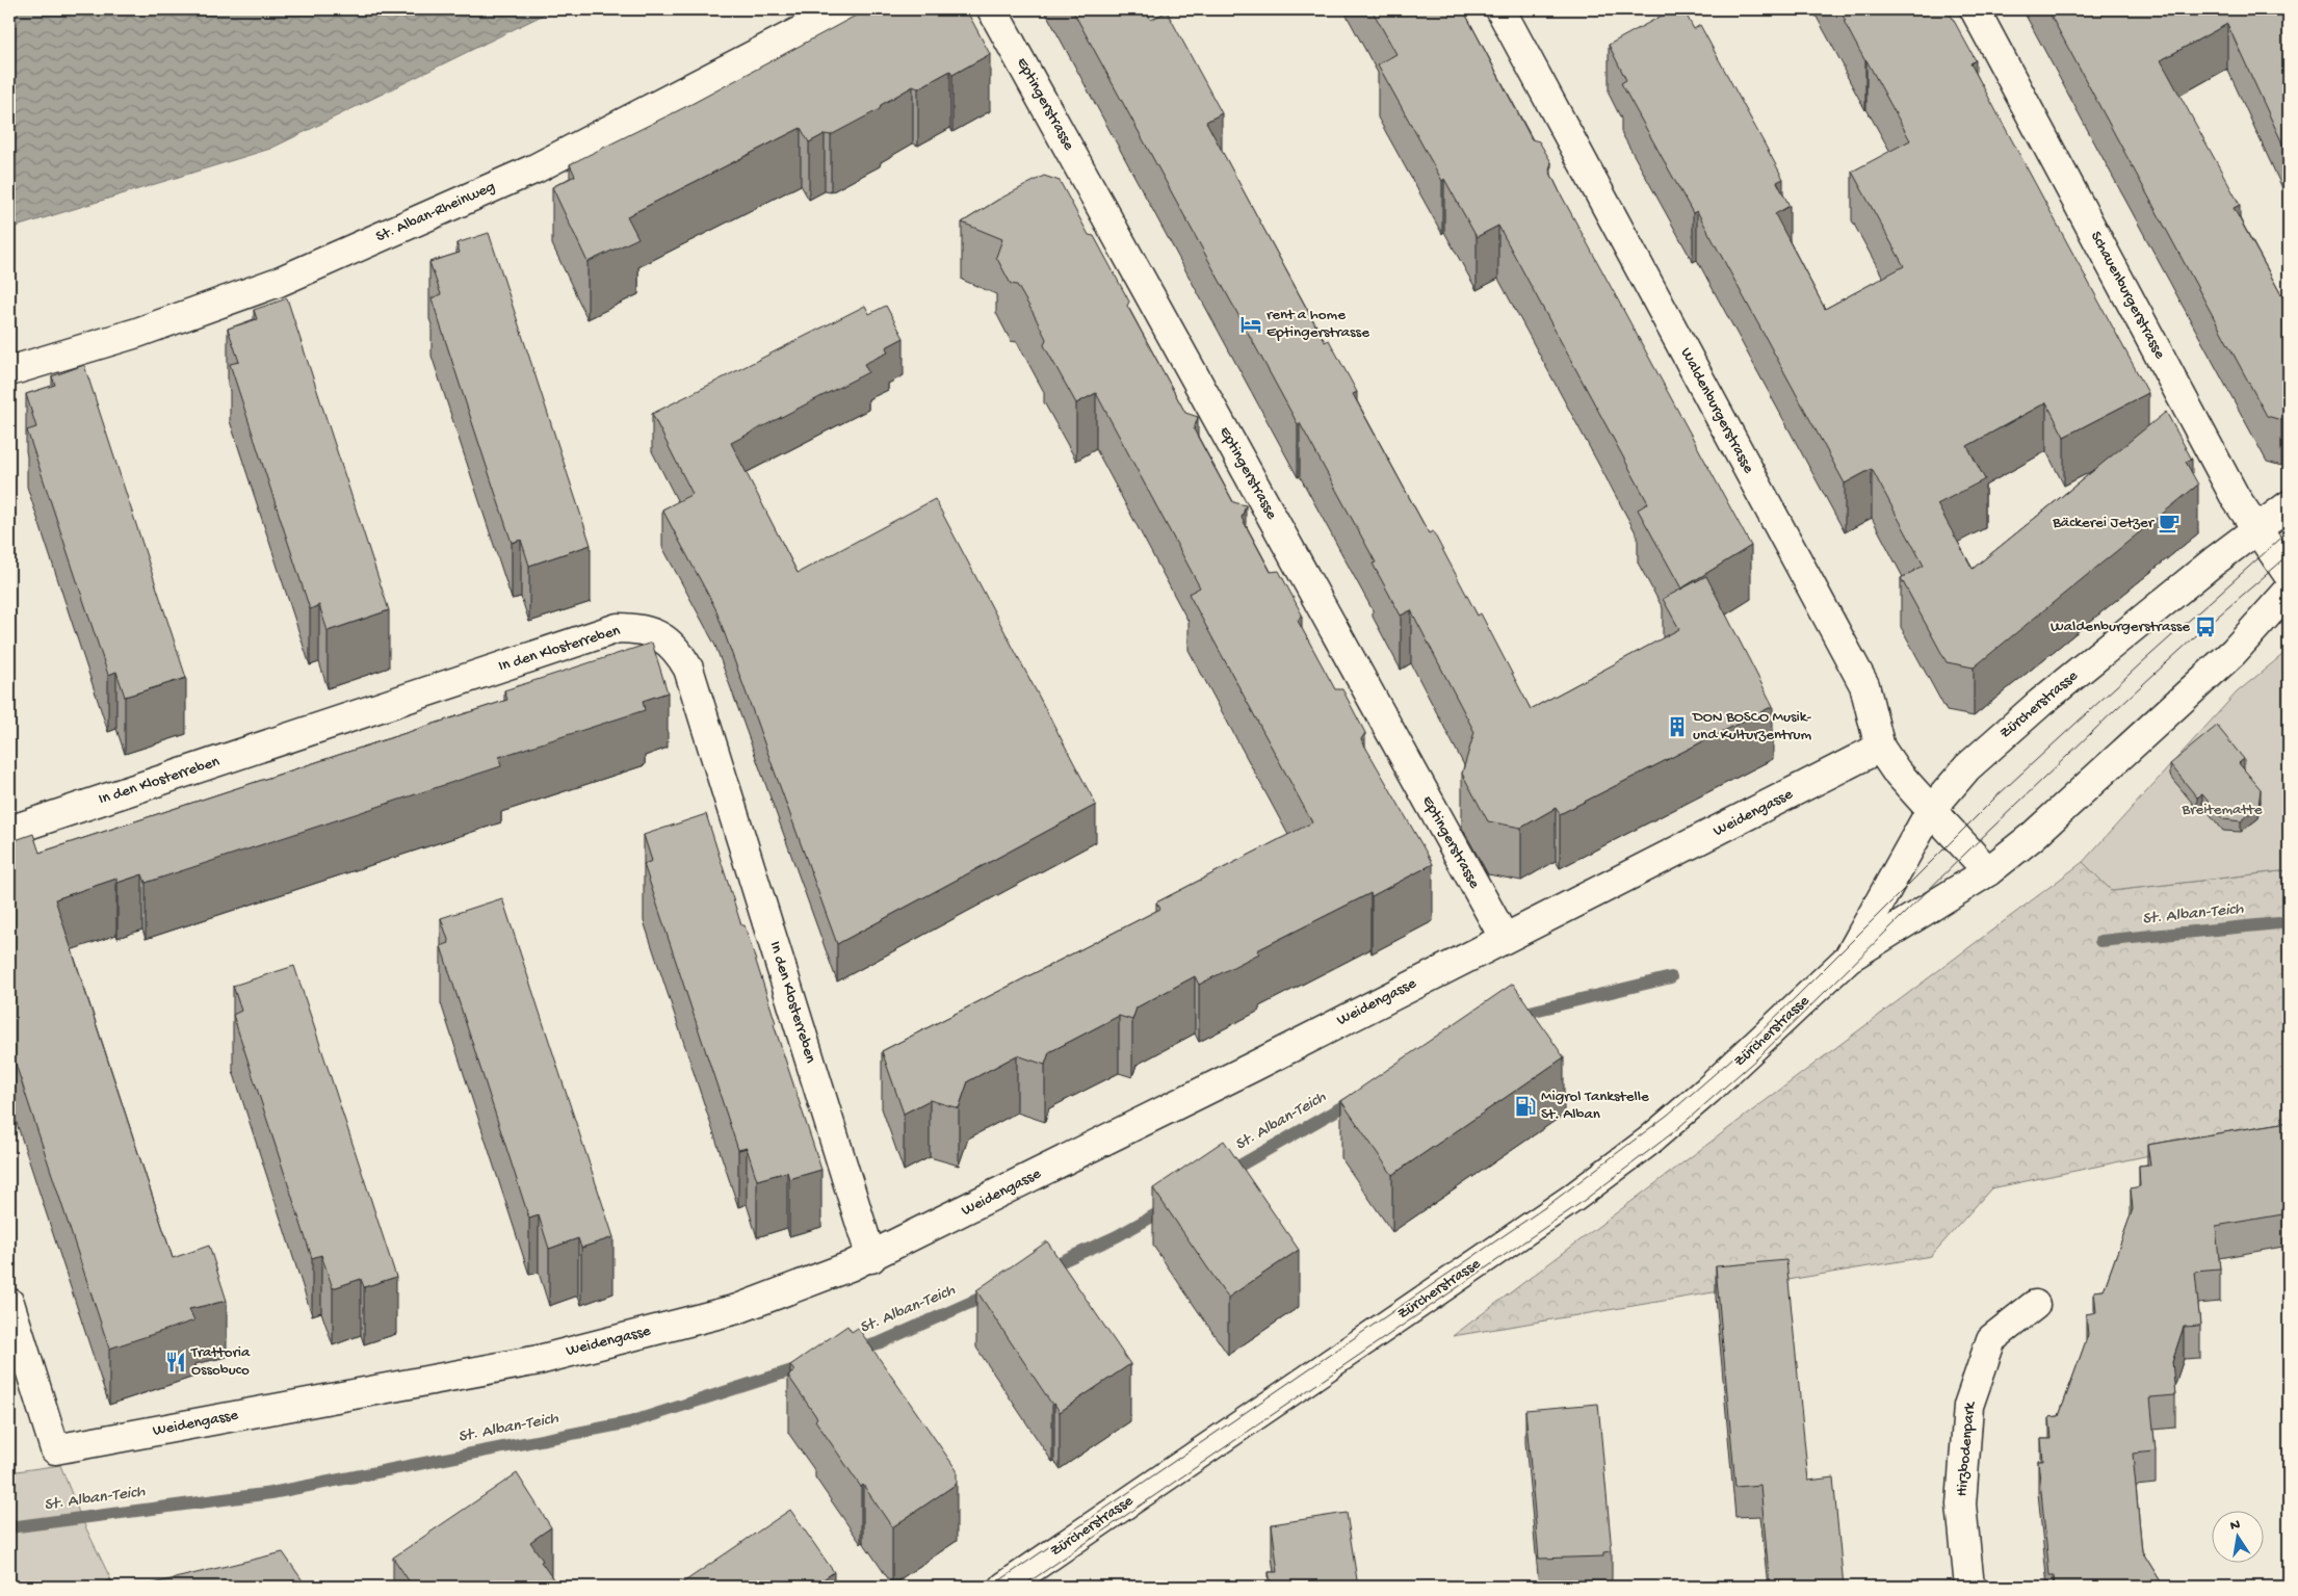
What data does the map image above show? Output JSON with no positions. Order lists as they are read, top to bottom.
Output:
{
  "streets": {
    "street": [
      "Eptingerstrasse",
      "St. Alban-Rheinweg",
      "Schauenburgerstrasse",
      "Waldenburgerstrasse",
      "In den Klosterreben",
      "Zürcherstrasse",
      "Weidengasse",
      "Hirzbodenpark"
    ]
  },
  "crossings": [
    ["Eptingerstrasse", "Weidengasse"],
    ["Schauenburgerstrasse", "Zürcherstrasse"],
    ["Waldenburgerstrasse", "Zürcherstrasse"],
    ["Waldenburgerstrasse", "Weidengasse"],
    ["In den Klosterreben", "Weidengasse"]
  ],
  "water": ["St. Alban-Teich"],
  "parks": ["Breitematte"],
  "places": {
    "hotel": ["rent a home Eptingerstrasse"],
    "cafe": ["Bäckerei Jetzer"],
    "bus stop": ["Waldenburgerstrasse"],
    "building": ["DON BOSCO Musik- und Kulturzentrum"],
    "fuel station": ["Migrol Tankstelle St. Alban"],
    "restaurant": ["Trattoria Ossobuco"]
  },
  "north": "top"
}
